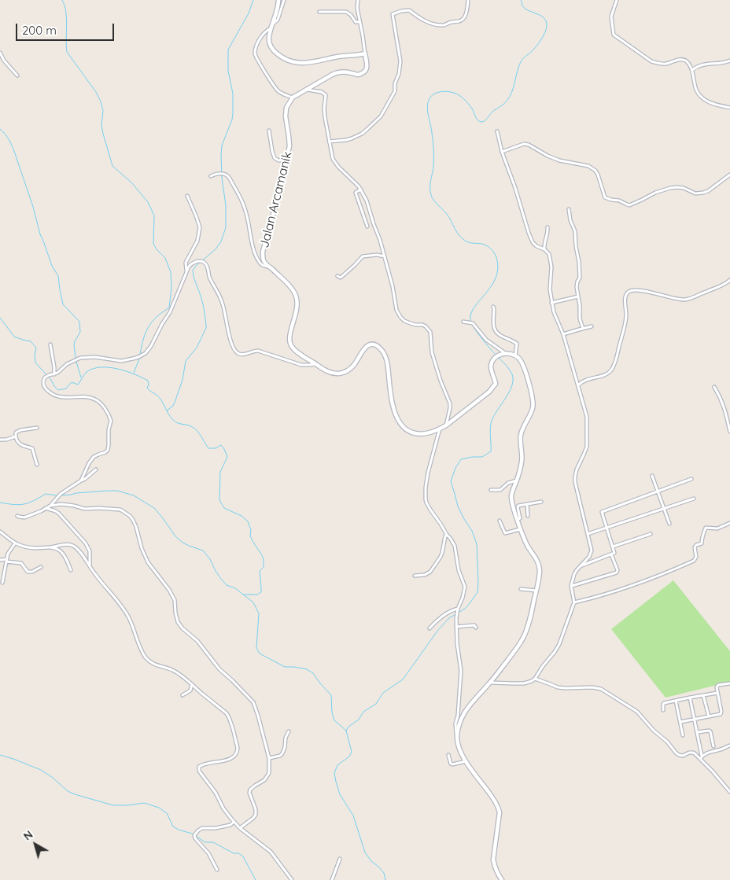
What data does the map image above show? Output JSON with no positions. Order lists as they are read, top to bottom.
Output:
{
  "streets": {
    "street": ["Jalan Arcamanik"]
  },
  "scale_bar": "200 m",
  "north": "top left"
}
